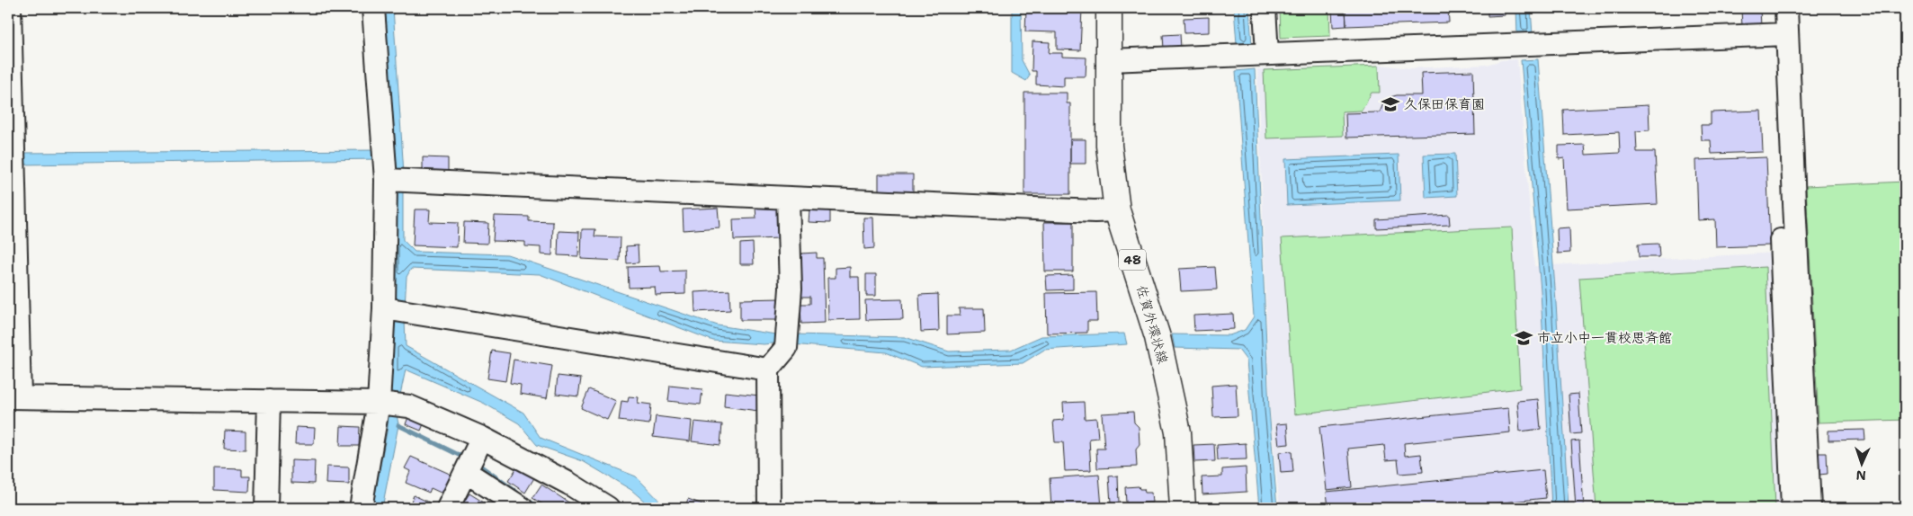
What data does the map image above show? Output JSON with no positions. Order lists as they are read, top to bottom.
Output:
{
  "streets": {
    "main road": ["48", "佐賀外環状線"]
  },
  "places": {
    "school or university": ["久保田保育園", "市立小中一貫校思斉館"]
  },
  "north": "bottom"
}
